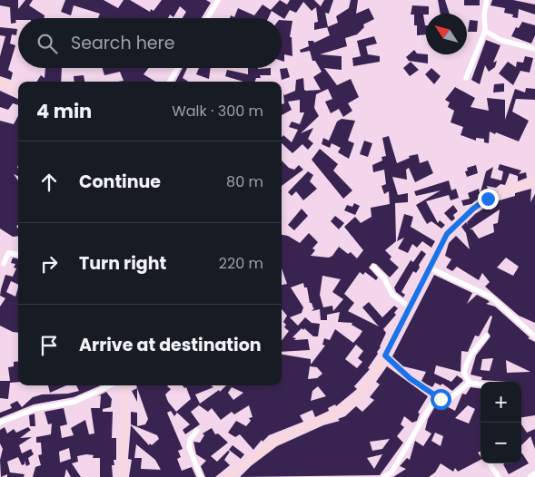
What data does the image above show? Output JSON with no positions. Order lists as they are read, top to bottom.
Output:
{
  "north": "top left",
  "page": {
    "search": "Search here",
    "heading": ["4 min", "Walk · 300 m"],
    "list": [
      ["Continue", "80 m"],
      ["Turn right", "220 m"],
      "Arrive at destination"
    ],
    "map_buttons": ["+", "−"]
  }
}
